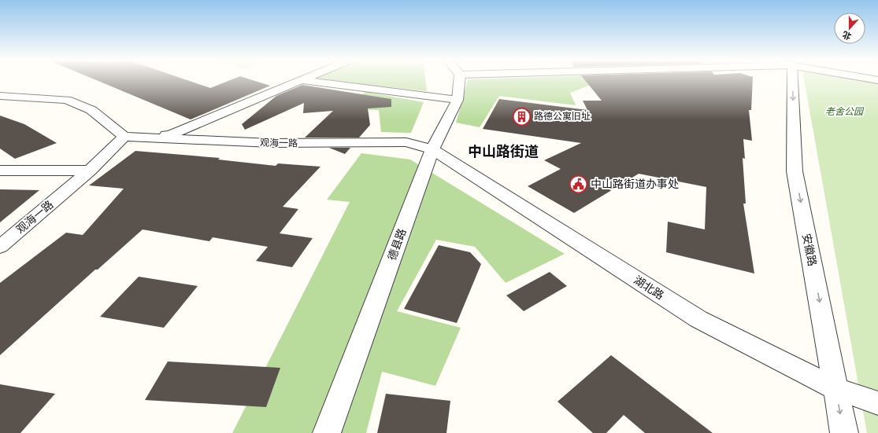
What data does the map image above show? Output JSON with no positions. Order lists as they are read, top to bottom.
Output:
{
  "streets": {
    "street": [
      "观海一路",
      "德县路",
      "安徽路",
      "湖北路"
    ]
  },
  "crossings": [
    ["观海一路", "德县路"],
    ["观海一路", "湖北路"],
    ["德县路", "湖北路"],
    ["安徽路", "湖北路"]
  ],
  "one_way": ["安徽路"],
  "districts": ["中山路街道"],
  "parks": ["老舍公园"],
  "places": {
    "building": ["路德公寓旧址"],
    "public building": ["中山路街道办事处"]
  },
  "north": "bottom"
}
